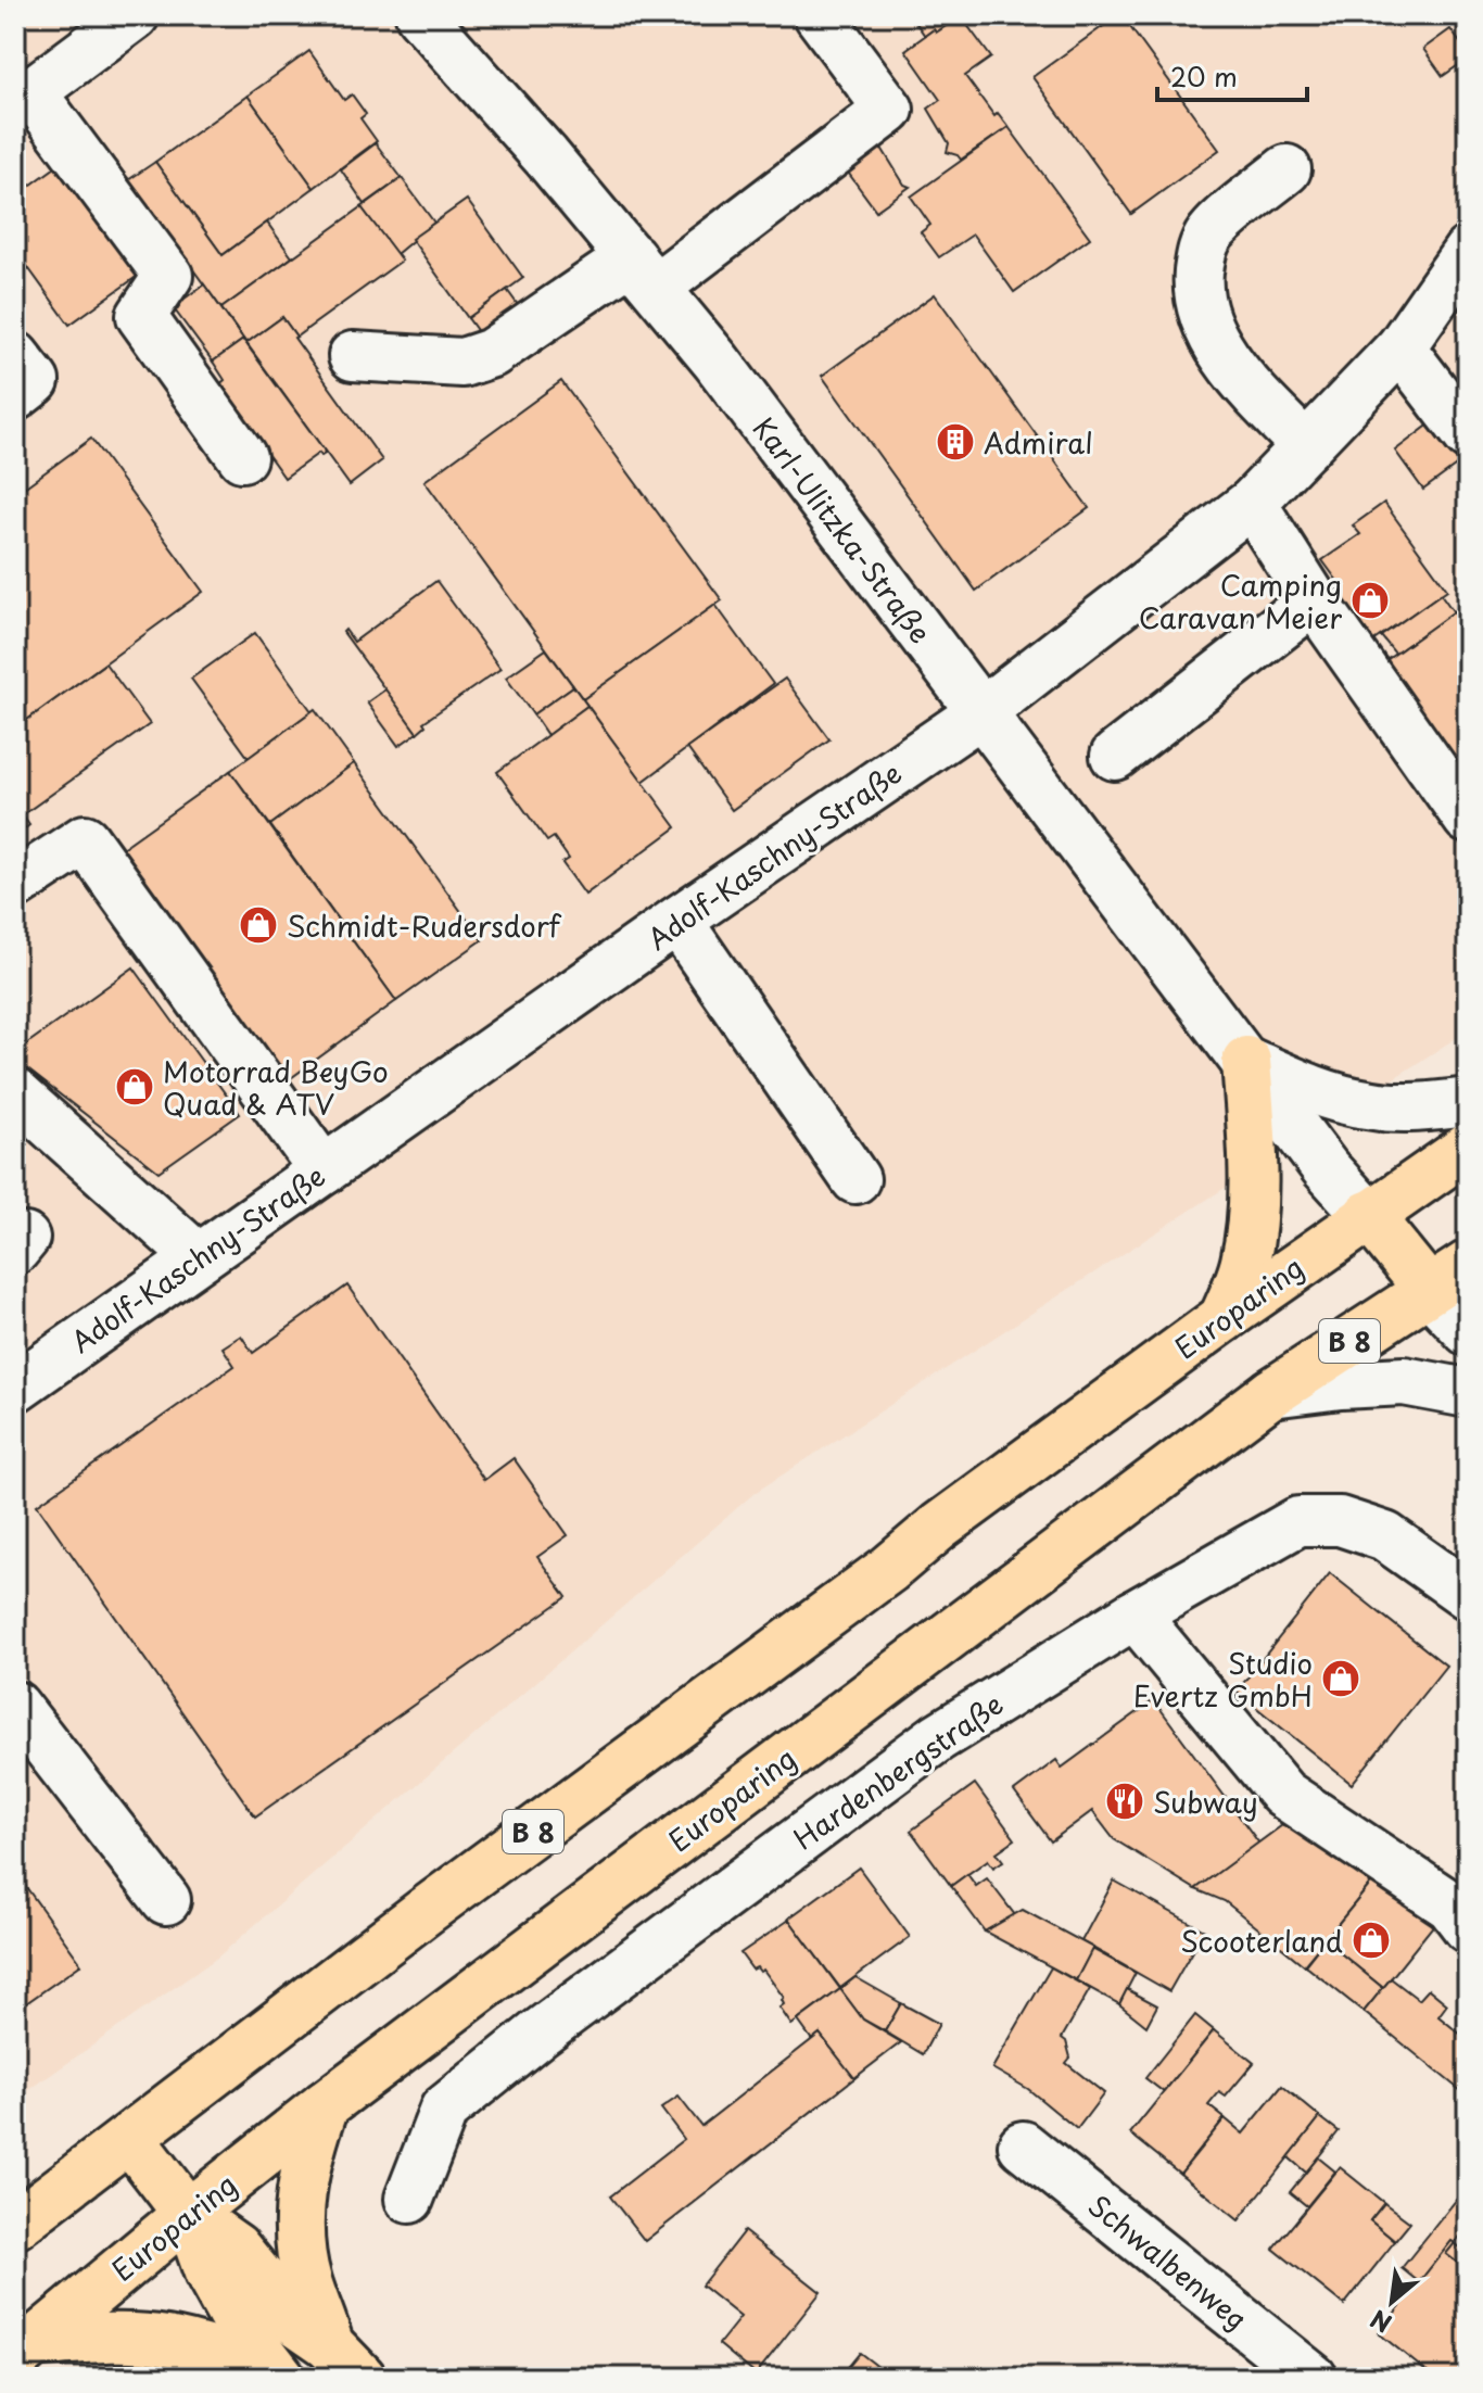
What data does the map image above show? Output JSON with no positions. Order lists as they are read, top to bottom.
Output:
{
  "streets": {
    "main road": ["Europaring", "B 8"],
    "street": [
      "Karl-Ulitzka-Straße",
      "Adolf-Kaschny-Straße",
      "Hardenbergstraße",
      "Schwalbenweg"
    ]
  },
  "crossings": [
    ["Karl-Ulitzka-Straße", "Adolf-Kaschny-Straße"],
    ["Karl-Ulitzka-Straße", "Europaring"]
  ],
  "places": {
    "building": ["Admiral"],
    "shop": [
      "Camping Caravan Meier",
      "Schmidt-Rudersdorf",
      "Motorrad BeyGo Quad & ATV",
      "Studio Evertz GmbH",
      "Scooterland"
    ],
    "restaurant": ["Subway"]
  },
  "scale_bar": "20 m",
  "north": "bottom left"
}
